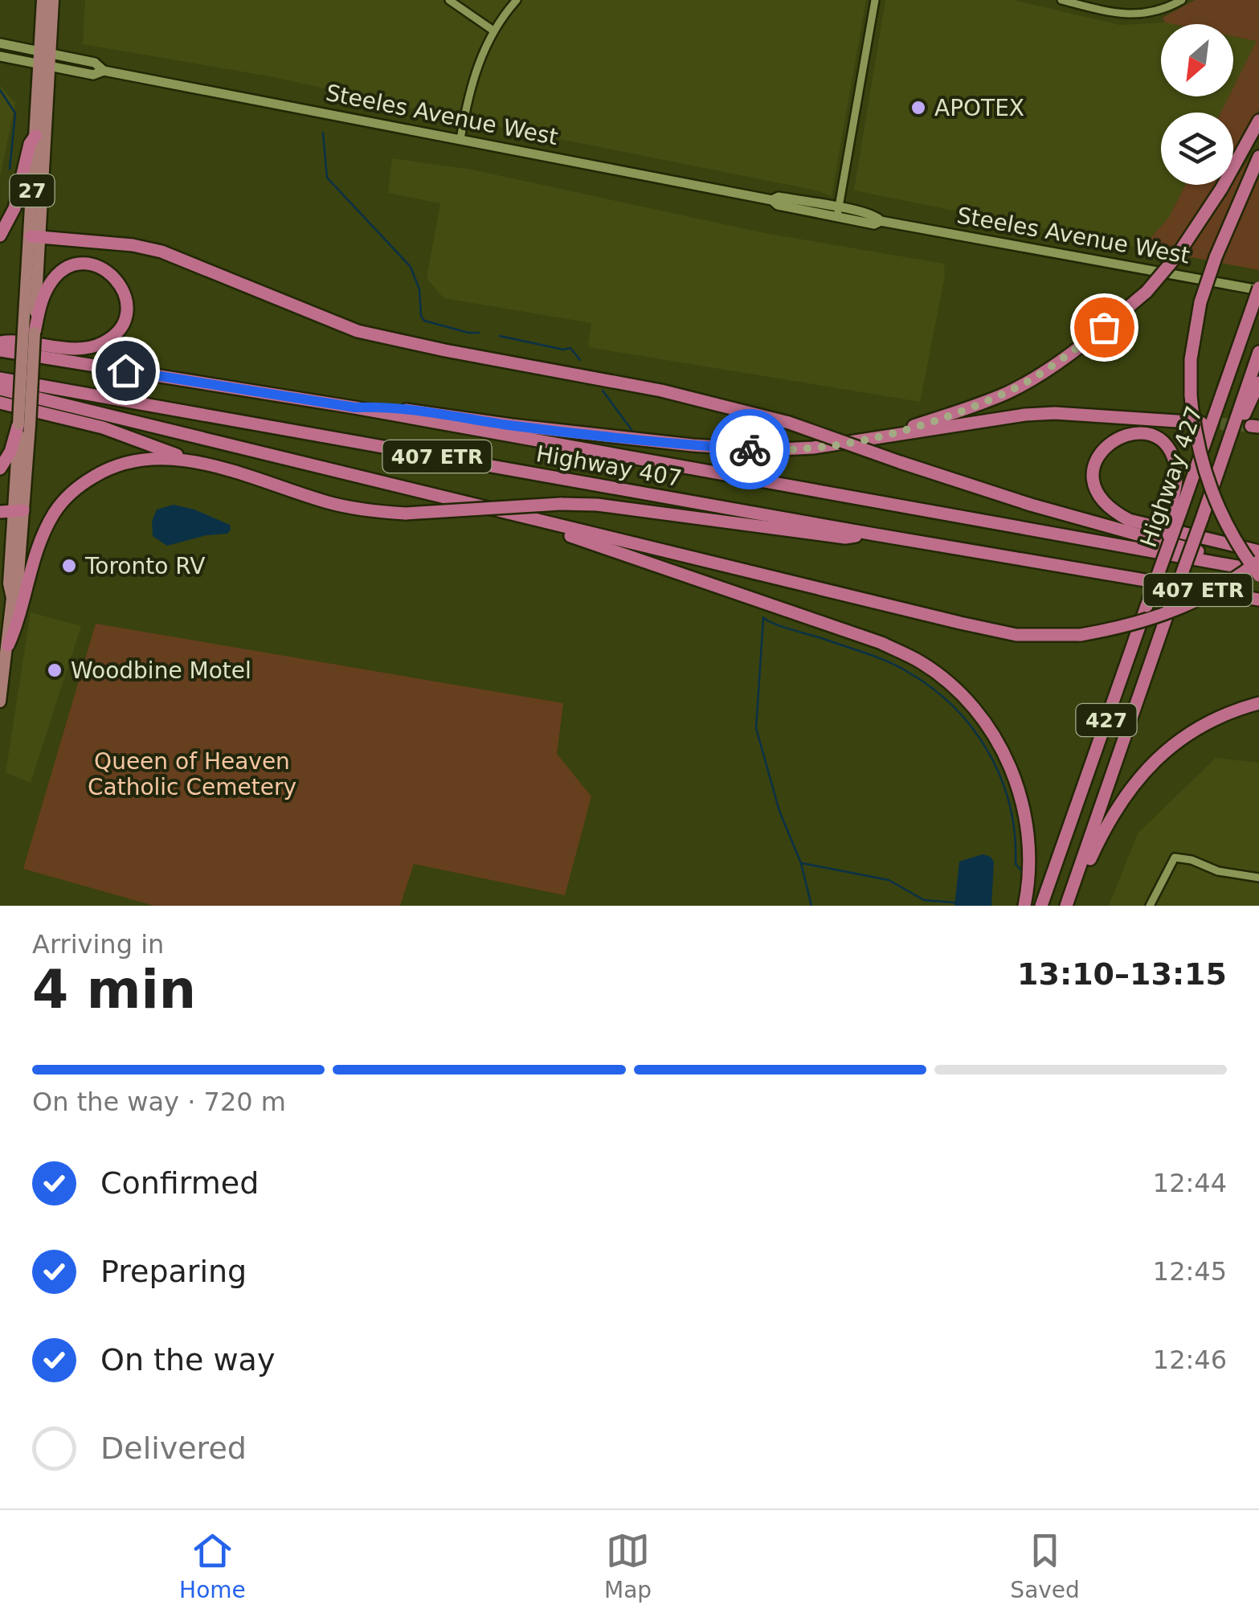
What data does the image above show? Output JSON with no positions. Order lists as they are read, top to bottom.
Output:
{
  "streets": {
    "highway": [
      "407 ETR",
      "Highway 407",
      "Highway 427",
      "427"
    ],
    "main road": ["Steeles Avenue West", "27"]
  },
  "crossings": [
    ["Steeles Avenue West", "27"],
    ["Steeles Avenue West", "Highway 427"]
  ],
  "parks": ["Queen of Heaven Catholic Cemetery"],
  "places": ["APOTEX", "Toronto RV", "Woodbine Motel"],
  "north": "bottom left",
  "page": {
    "heading": ["4 min", "Arriving in", "13:10–13:15"],
    "bar": "On the way · 720 m",
    "list": [
      ["Confirmed", "12:44"],
      ["Preparing", "12:45"],
      ["On the way", "12:46"],
      "Delivered"
    ],
    "tabs": ["Home", "Map", "Saved"]
  }
}
